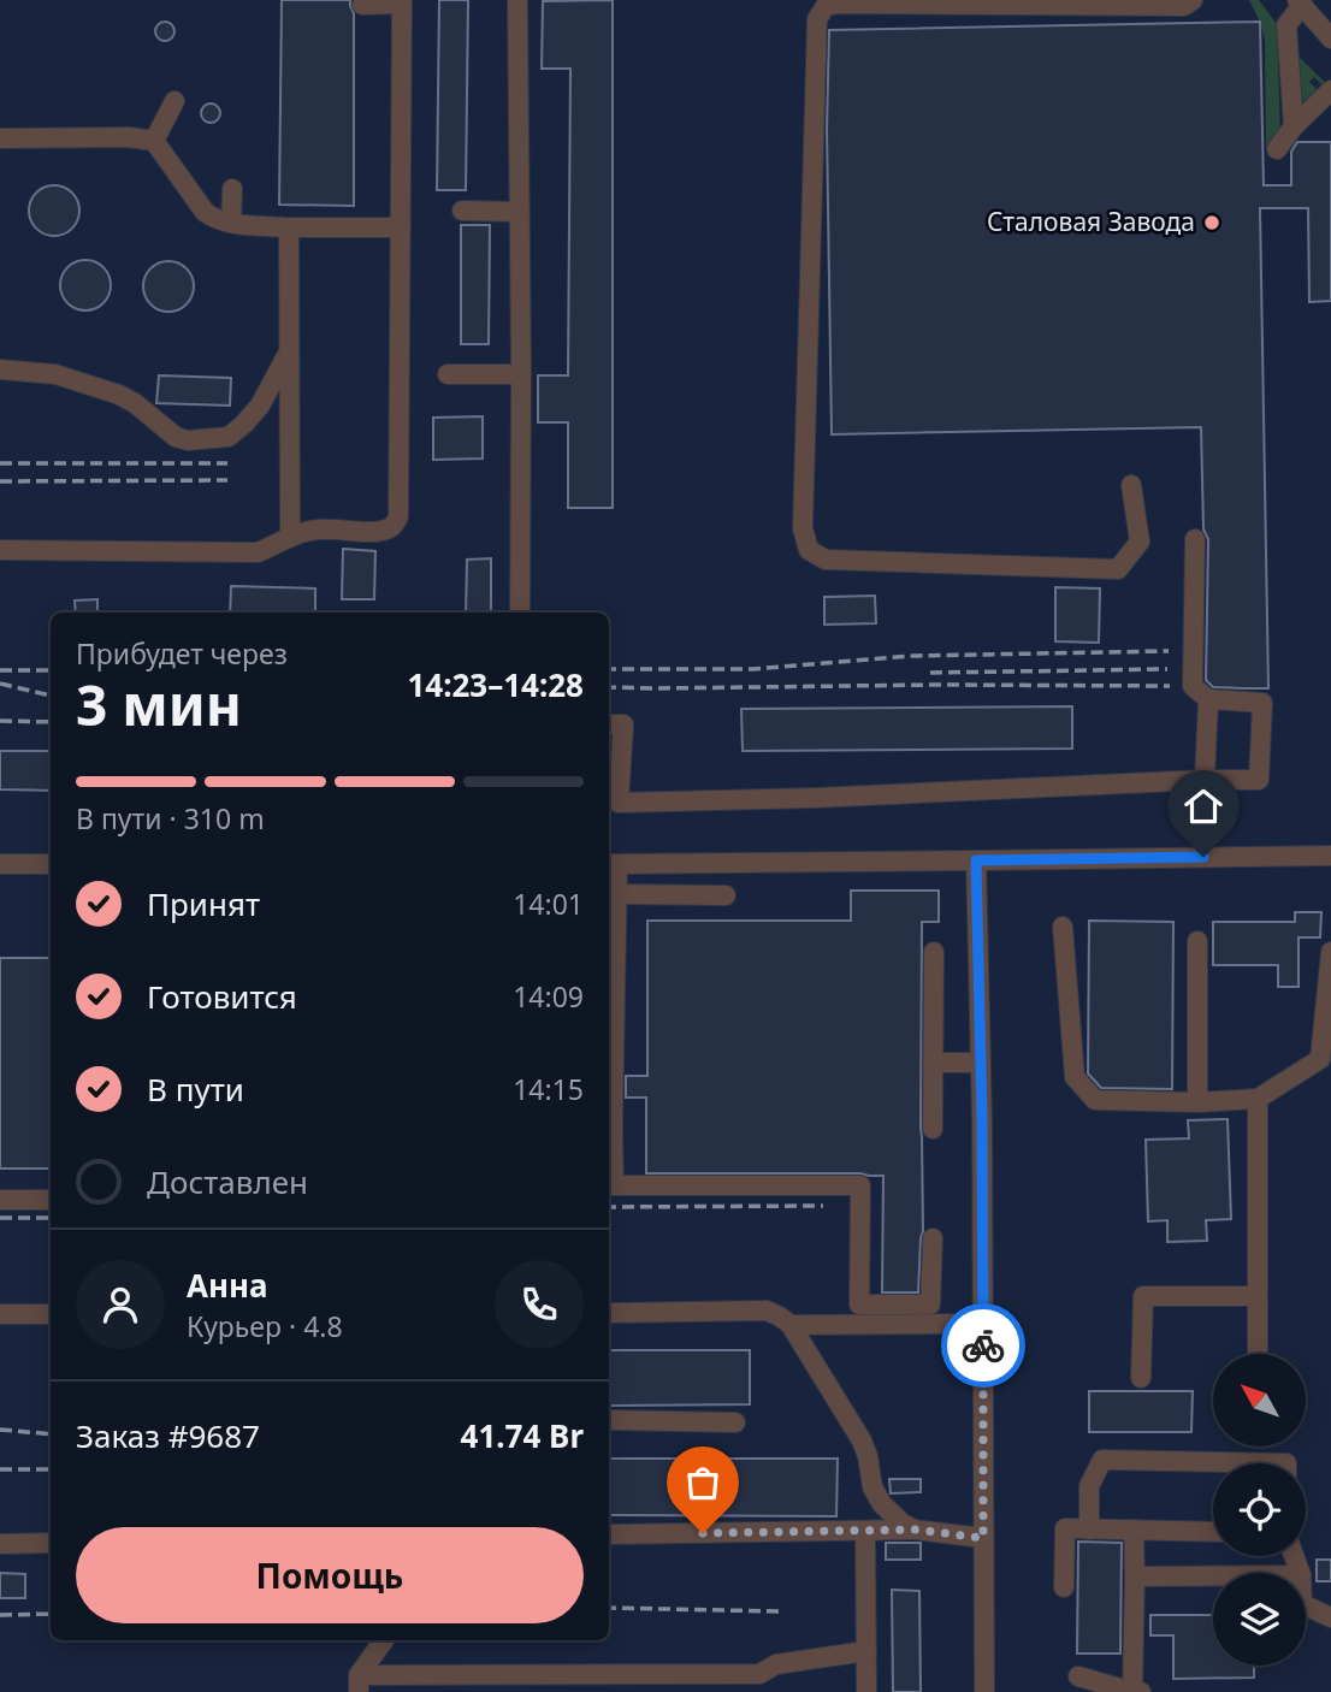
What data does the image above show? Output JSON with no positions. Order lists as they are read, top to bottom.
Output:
{
  "places": ["Сталовая Завода"],
  "north": "top left",
  "page": {
    "heading": ["3 мин", "Прибудет через", "14:23–14:28"],
    "panel": [
      "Анна",
      "Курьер · 4.8",
      "Заказ #9687",
      "41.74 Br"
    ],
    "bar": "В пути · 310 m",
    "list": [
      ["Принят", "14:01"],
      ["Готовится", "14:09"],
      ["В пути", "14:15"],
      "Доставлен"
    ],
    "buttons": "Помощь"
  }
}
